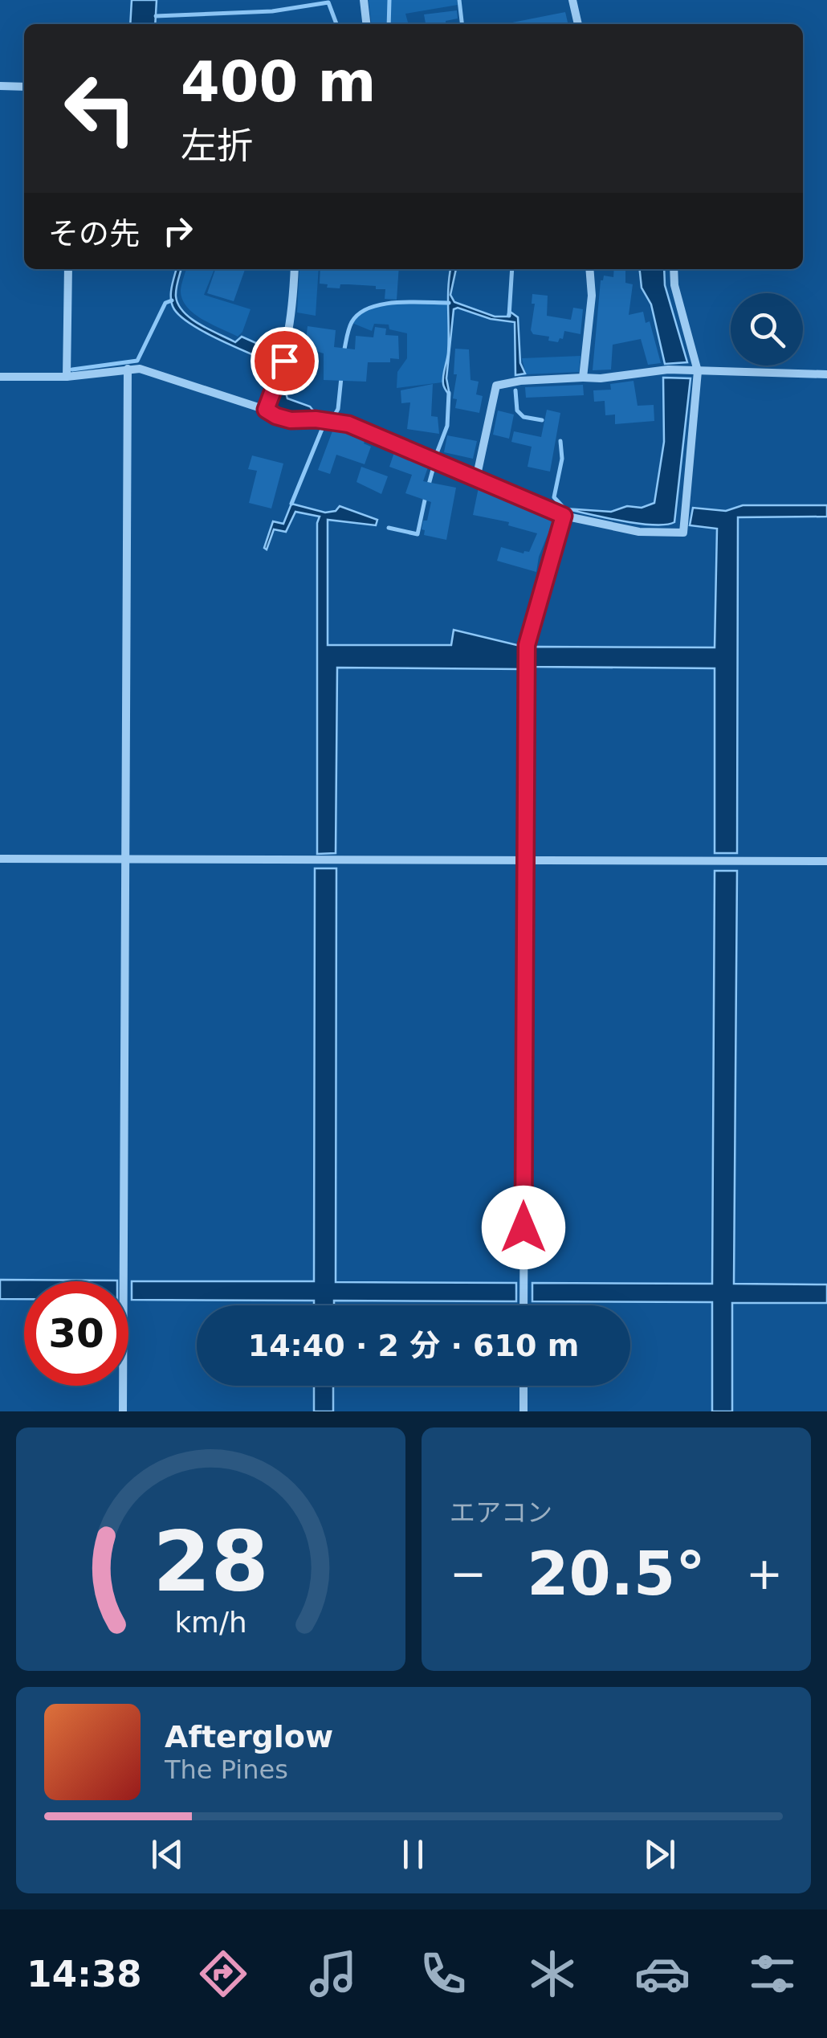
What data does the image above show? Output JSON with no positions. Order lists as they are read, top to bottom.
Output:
{
  "page": {
    "turn": ["400 m", "左折"],
    "then": "その先",
    "limit": "30",
    "trip": "14:40 · 2 分 · 610 m",
    "tile": "エアコン",
    "heat": ["−", "20.5°", "+"],
    "song": ["Afterglow", "The Pines"],
    "tabs": "14:38",
    "gauge": ["28", "km/h"]
  }
}
